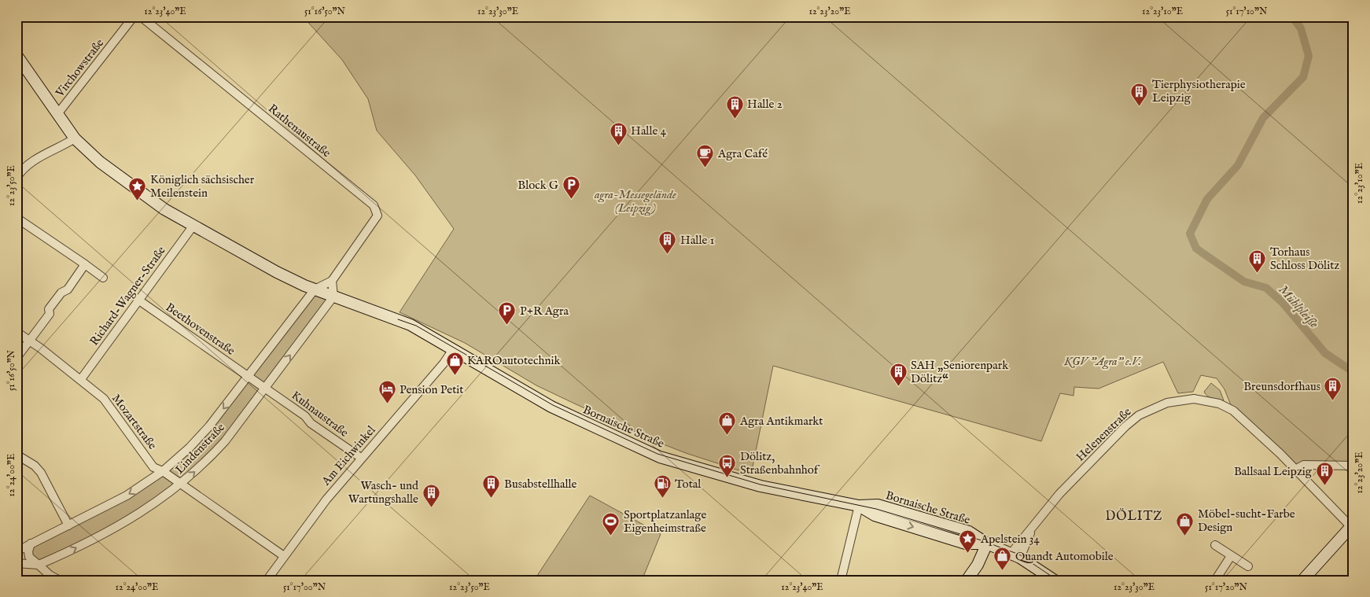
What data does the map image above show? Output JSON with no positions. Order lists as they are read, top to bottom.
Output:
{
  "streets": {
    "main road": ["Bornaische Straße"],
    "street": [
      "Virchowstraße",
      "Rathenaustraße",
      "Richard-Wagner-Straße",
      "Beethovenstraße",
      "Kuhnaustraße",
      "Mozartstraße",
      "Helenenstraße",
      "Lindenstraße",
      "Am Eichwinkel"
    ]
  },
  "crossings": [
    ["Virchowstraße", "Bornaische Straße"],
    ["Rathenaustraße", "Bornaische Straße"],
    ["Rathenaustraße", "Lindenstraße"],
    ["Richard-Wagner-Straße", "Beethovenstraße"],
    ["Richard-Wagner-Straße", "Mozartstraße"],
    ["Richard-Wagner-Straße", "Bornaische Straße"],
    ["Beethovenstraße", "Kuhnaustraße"],
    ["Beethovenstraße", "Lindenstraße"],
    ["Kuhnaustraße", "Lindenstraße"],
    ["Kuhnaustraße", "Am Eichwinkel"],
    ["Mozartstraße", "Lindenstraße"],
    ["Mozartstraße", "Am Eichwinkel"],
    ["Bornaische Straße", "Helenenstraße"],
    ["Bornaische Straße", "Lindenstraße"],
    ["Bornaische Straße", "Am Eichwinkel"]
  ],
  "districts": ["DÖLITZ"],
  "water": ["Mühlpleiße"],
  "parks": ["agra-Messegelände (Leipzig)", "KGV \"Agra\" e.V."],
  "places": {
    "building": [
      "Tierphysiotherapie Leipzig",
      "Halle 2",
      "Halle 4",
      "Halle 1",
      "Torhaus Schloss Dölitz",
      "SAH „Seniorenpark Dölitz“",
      "Breunsdorfhaus",
      "Ballsaal Leipzig",
      "Busabstellhalle",
      "Wasch- und Wartungshalle"
    ],
    "cafe": ["Agra Café"],
    "parking": ["Block G", "P+R Agra"],
    "place": ["Königlich sächsischer Meilenstein", "Apelstein 34"],
    "shop": [
      "KAROautotechnik",
      "Agra Antikmarkt",
      "Möbel-sucht-Farbe Design",
      "Quandt Automobile"
    ],
    "hotel": ["Pension Petit"],
    "bus stop": ["Dölitz, Straßenbahnhof"],
    "fuel station": ["Total"],
    "sports": ["Sportplatzanlage Eigenheimstraße"]
  },
  "coordinates": [
    "12°23'40\"E",
    "51°16'50\"N",
    "12°23'30\"E",
    "12°23'20\"E",
    "12°23'10\"E",
    "51°17'10\"N",
    "12°23'50\"E",
    "12°24'00\"E",
    "51°17'00\"N",
    "51°17'20\"N"
  ]
}
